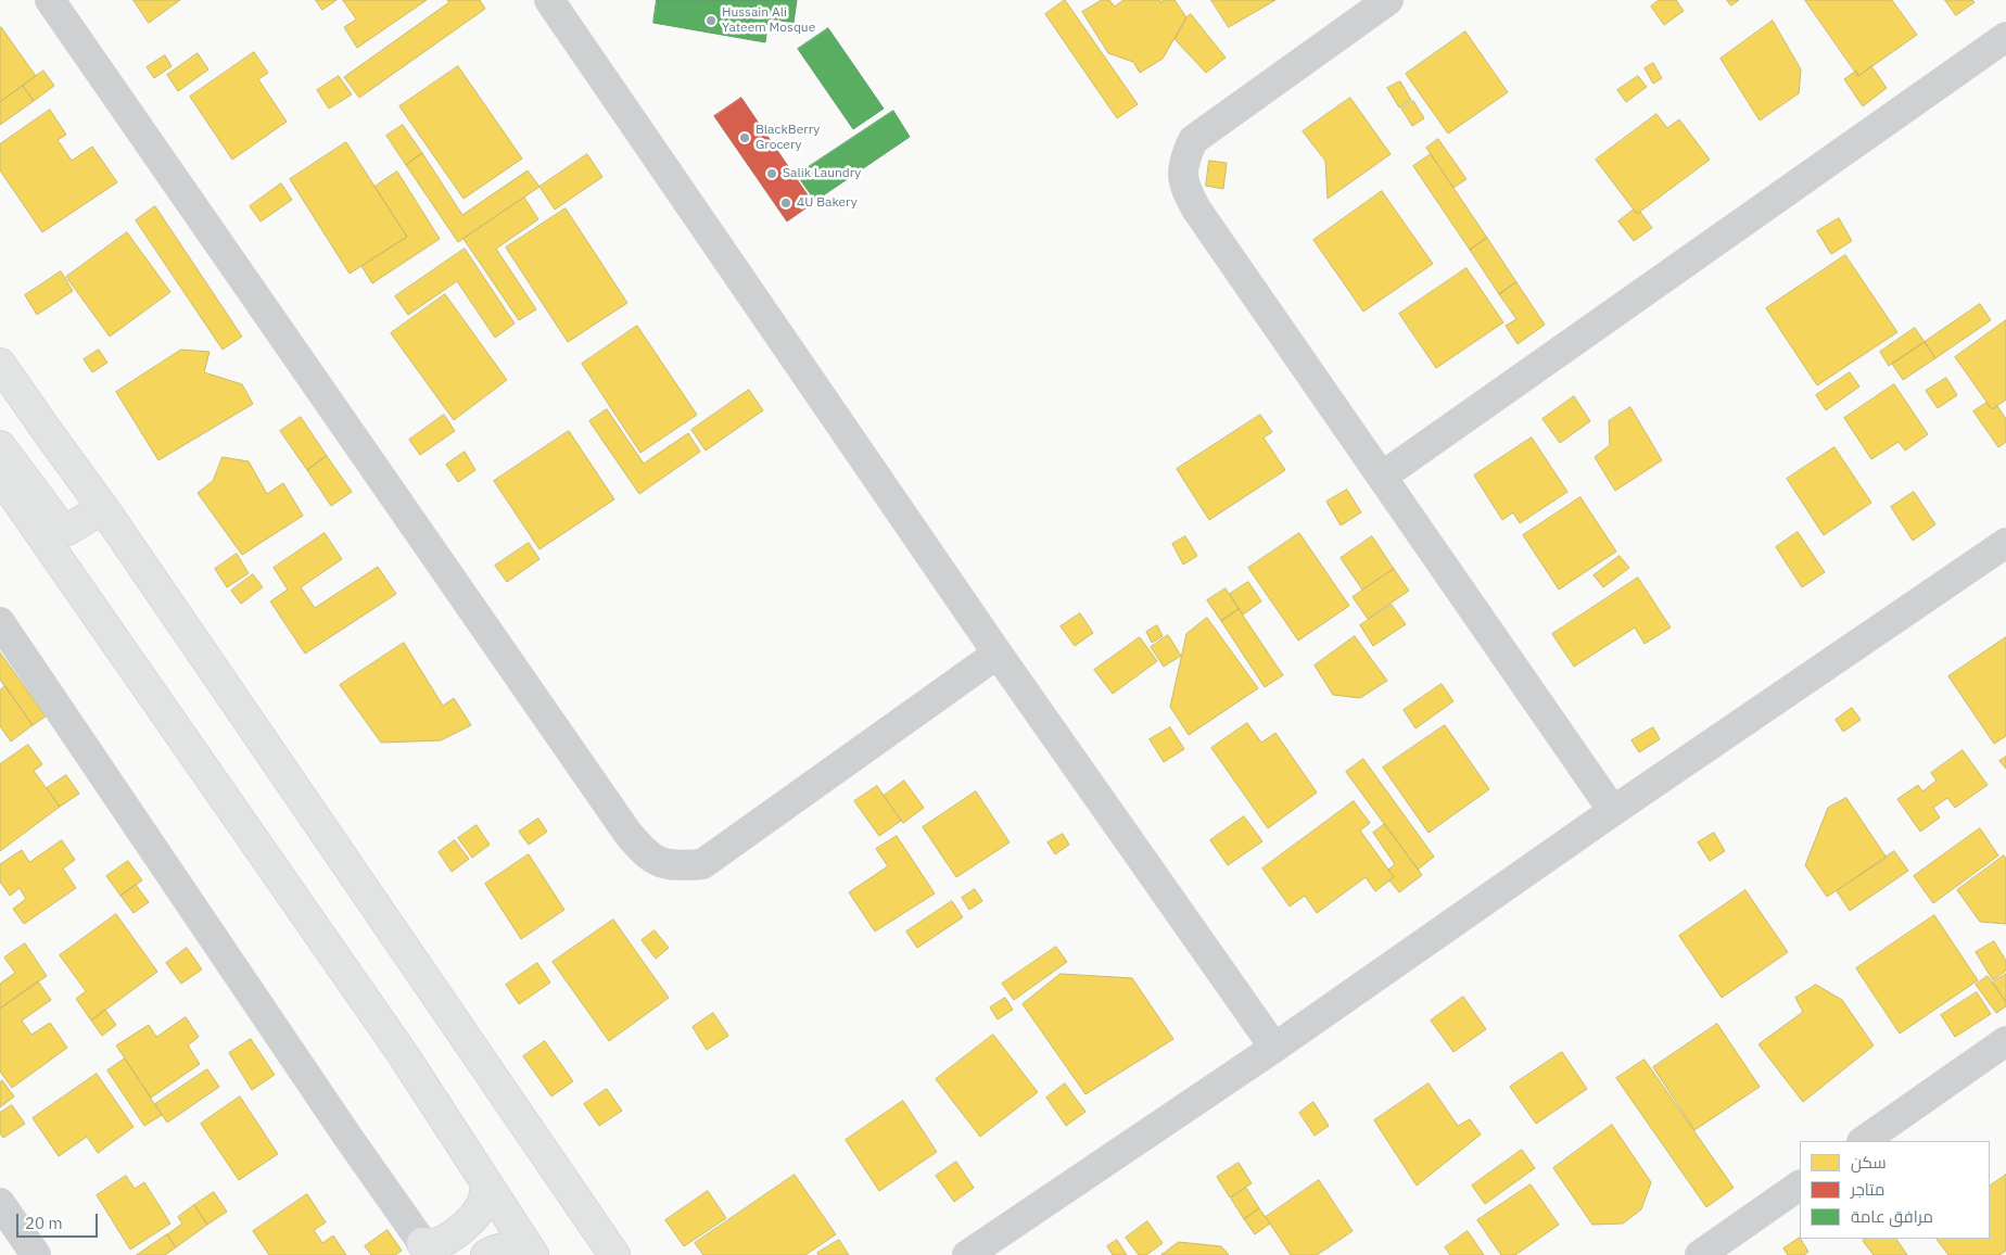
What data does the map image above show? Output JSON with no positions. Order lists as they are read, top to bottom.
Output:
{
  "places": [
    "Hussain Ali Yateem Mosque",
    "BlackBerry Grocery",
    "Salik Laundry",
    "4U Bakery"
  ],
  "legend": ["سكن", "متاجر", "مرافق عامة"],
  "scale_bar": "20 m"
}
